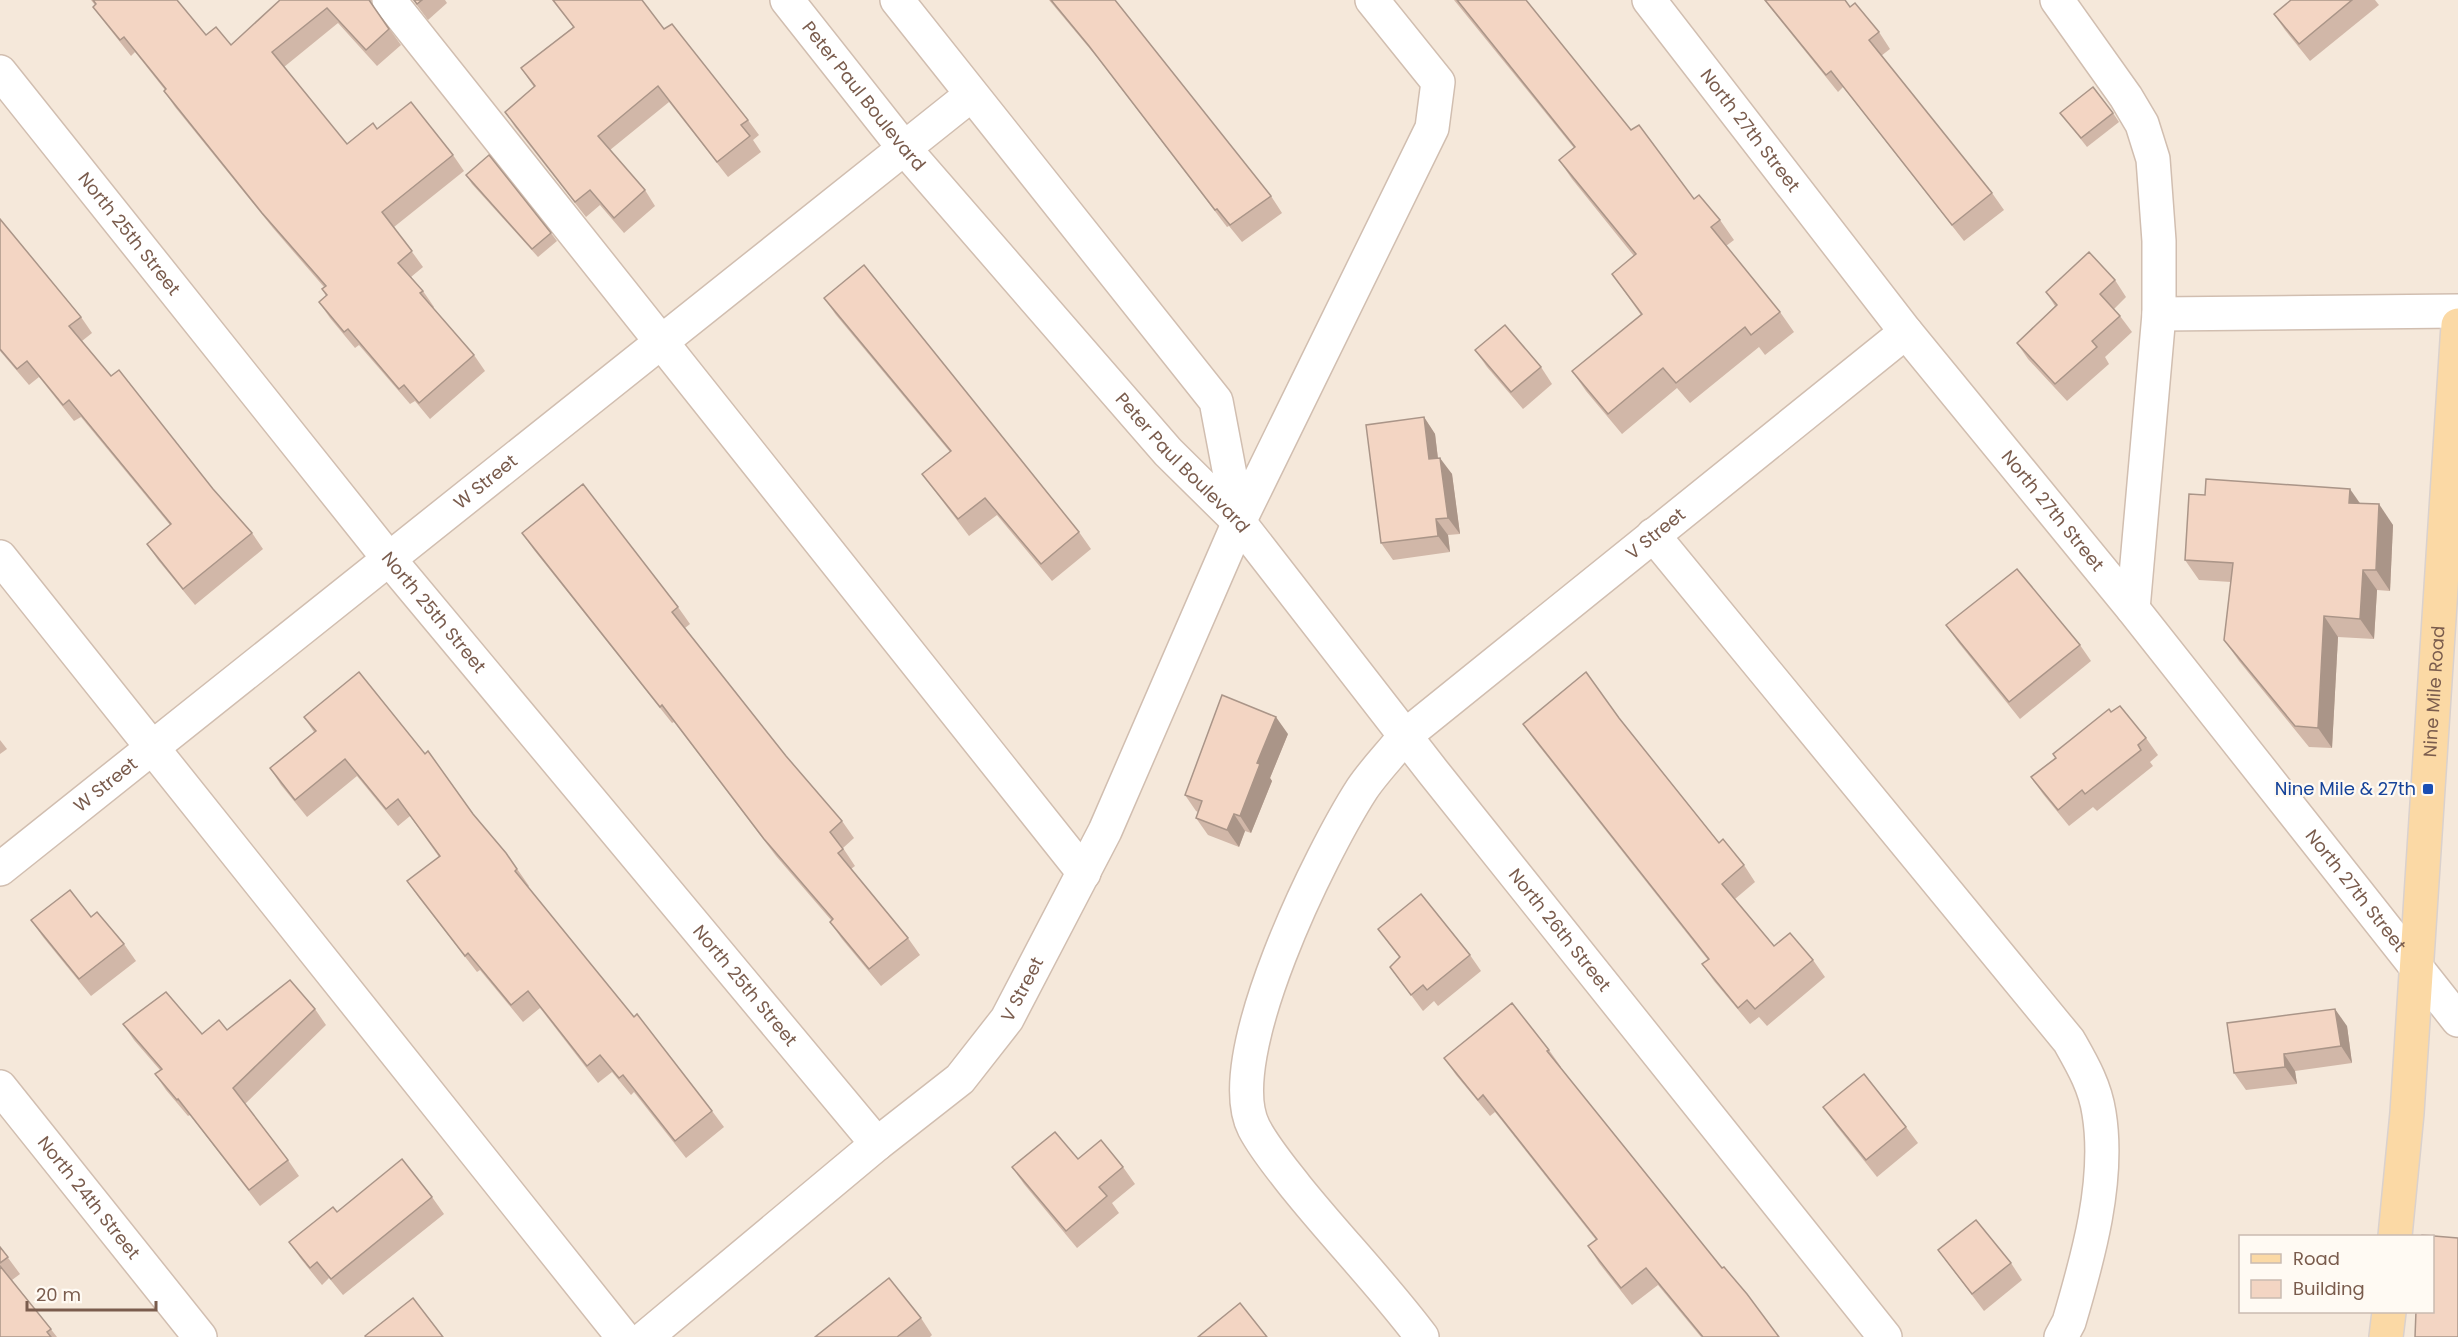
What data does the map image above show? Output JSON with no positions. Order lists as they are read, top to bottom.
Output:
{
  "streets": {
    "main road": ["Nine Mile Road"],
    "street": [
      "Peter Paul Boulevard",
      "North 27th Street",
      "North 25th Street",
      "W Street",
      "V Street",
      "North 26th Street",
      "North 24th Street"
    ]
  },
  "crossings": [
    ["Peter Paul Boulevard", "W Street"],
    ["Peter Paul Boulevard", "V Street"],
    ["Peter Paul Boulevard", "North 26th Street"],
    ["North 27th Street", "V Street"],
    ["North 27th Street", "Nine Mile Road"],
    ["North 25th Street", "W Street"],
    ["North 25th Street", "V Street"],
    ["V Street", "North 26th Street"]
  ],
  "places": {
    "transit": ["Nine Mile & 27th"]
  },
  "legend": ["Road", "Building"],
  "scale_bar": "20 m"
}
